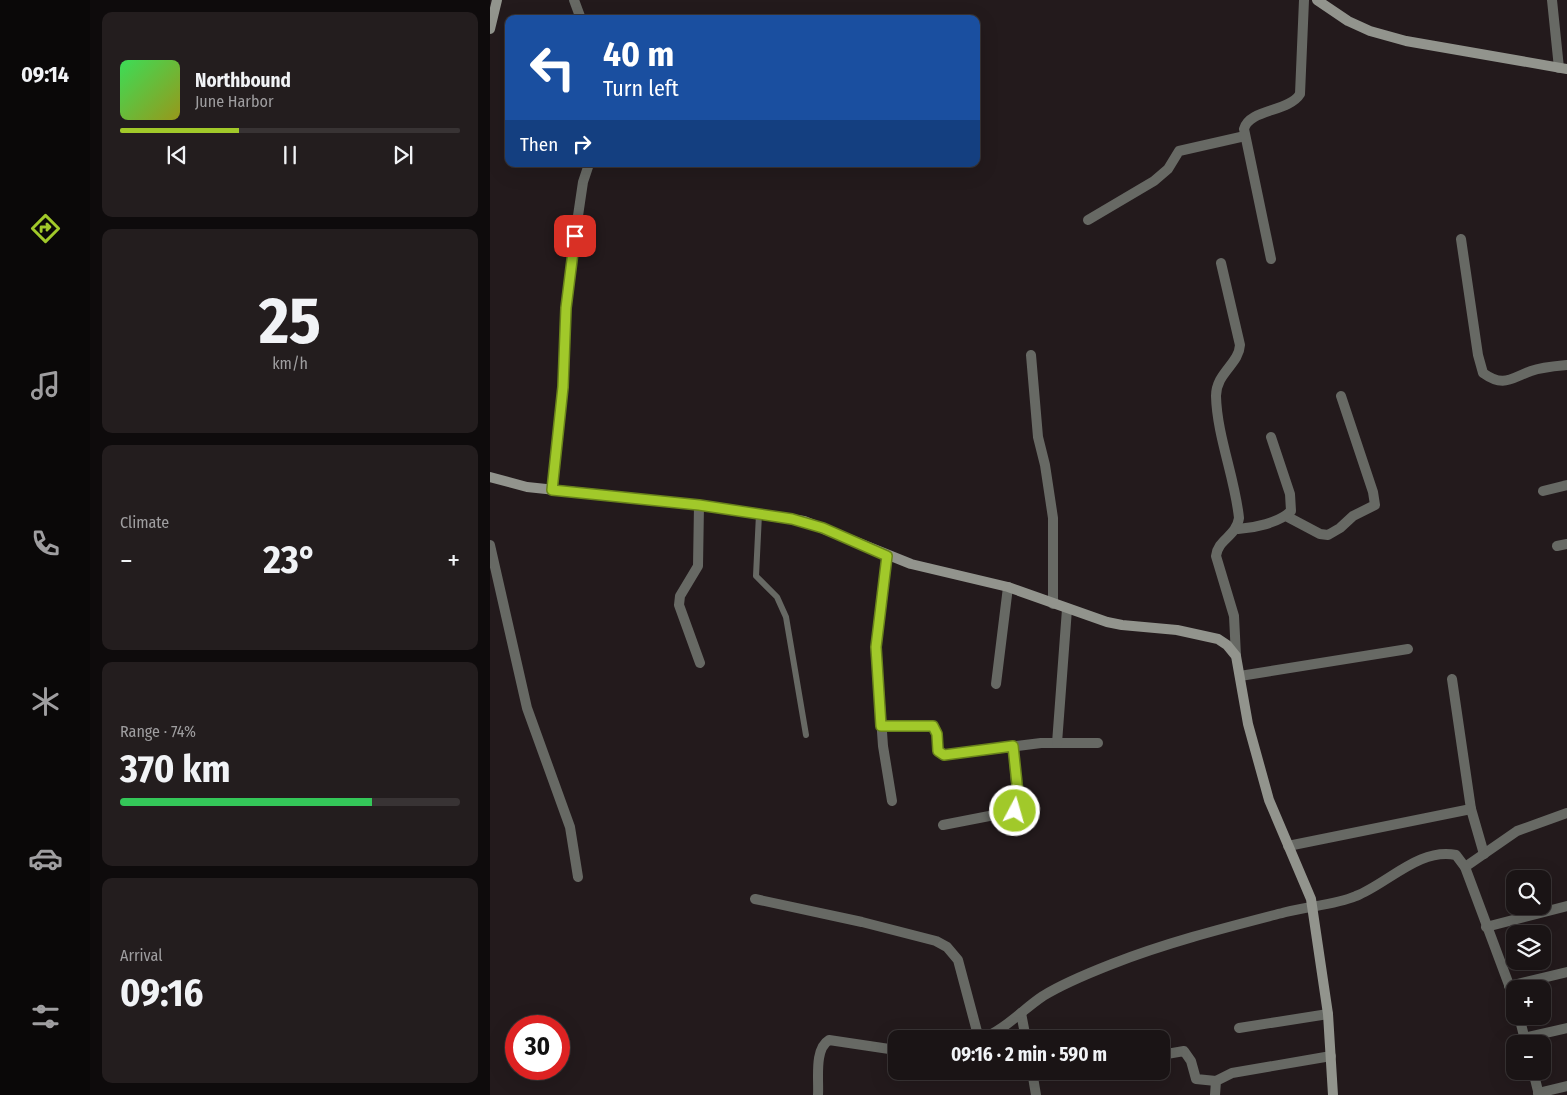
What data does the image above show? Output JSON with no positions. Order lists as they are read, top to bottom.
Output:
{
  "page": {
    "tabs": "09:14",
    "turn": ["40 m", "Turn left"],
    "song": ["Northbound", "June Harbor"],
    "then": "Then",
    "tile": [
      ["25", "km/h"],
      "Climate",
      ["Range · 74%", "370 km"],
      ["Arrival", "09:16"]
    ],
    "heat": ["−", "23°", "+"],
    "map_buttons": ["+", "−"],
    "limit": "30",
    "trip": "09:16 · 2 min · 590 m"
  }
}
